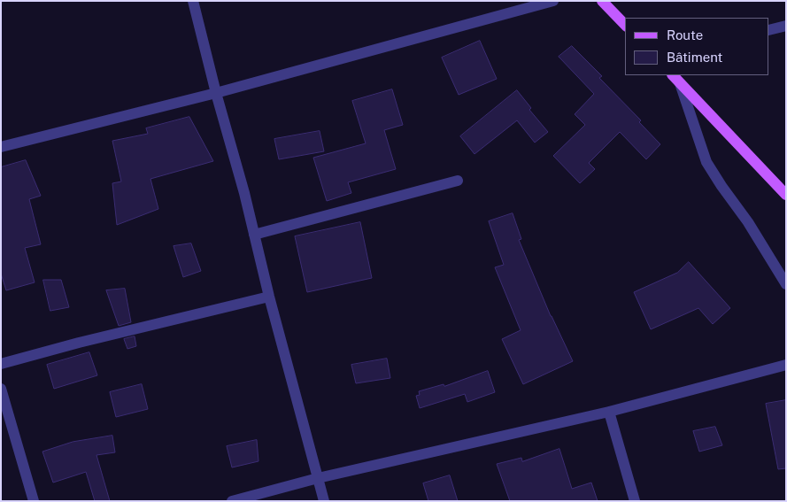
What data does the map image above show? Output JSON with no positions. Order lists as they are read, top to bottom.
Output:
{
  "legend": ["Route", "Bâtiment"]
}
